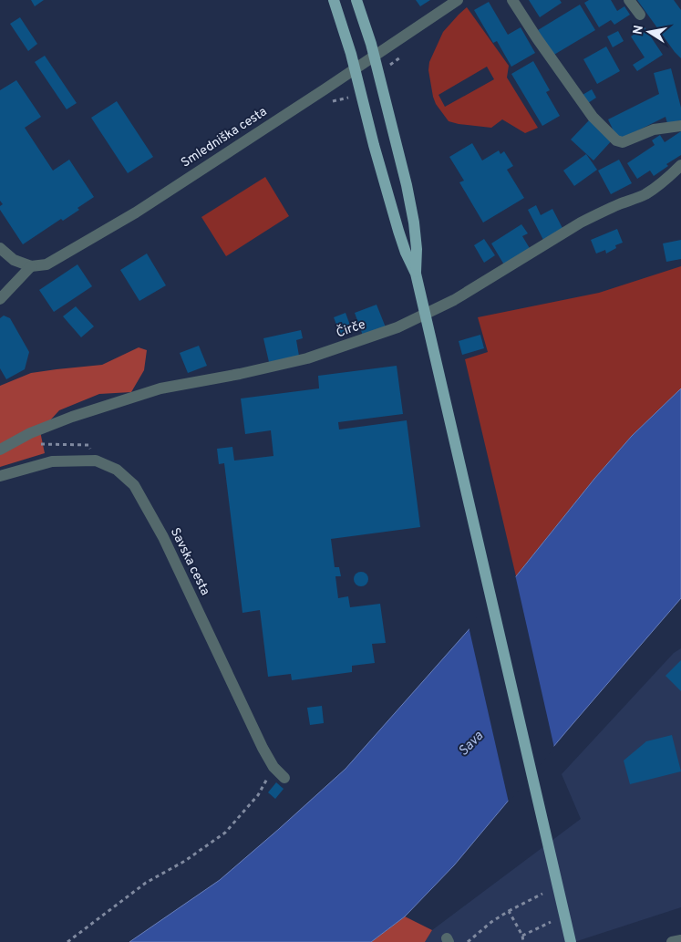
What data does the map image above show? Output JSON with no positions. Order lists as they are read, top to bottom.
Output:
{
  "streets": {
    "street": ["Smledniška cesta", "Čirče", "Savska cesta"]
  },
  "water": ["Sava"],
  "north": "left"
}
